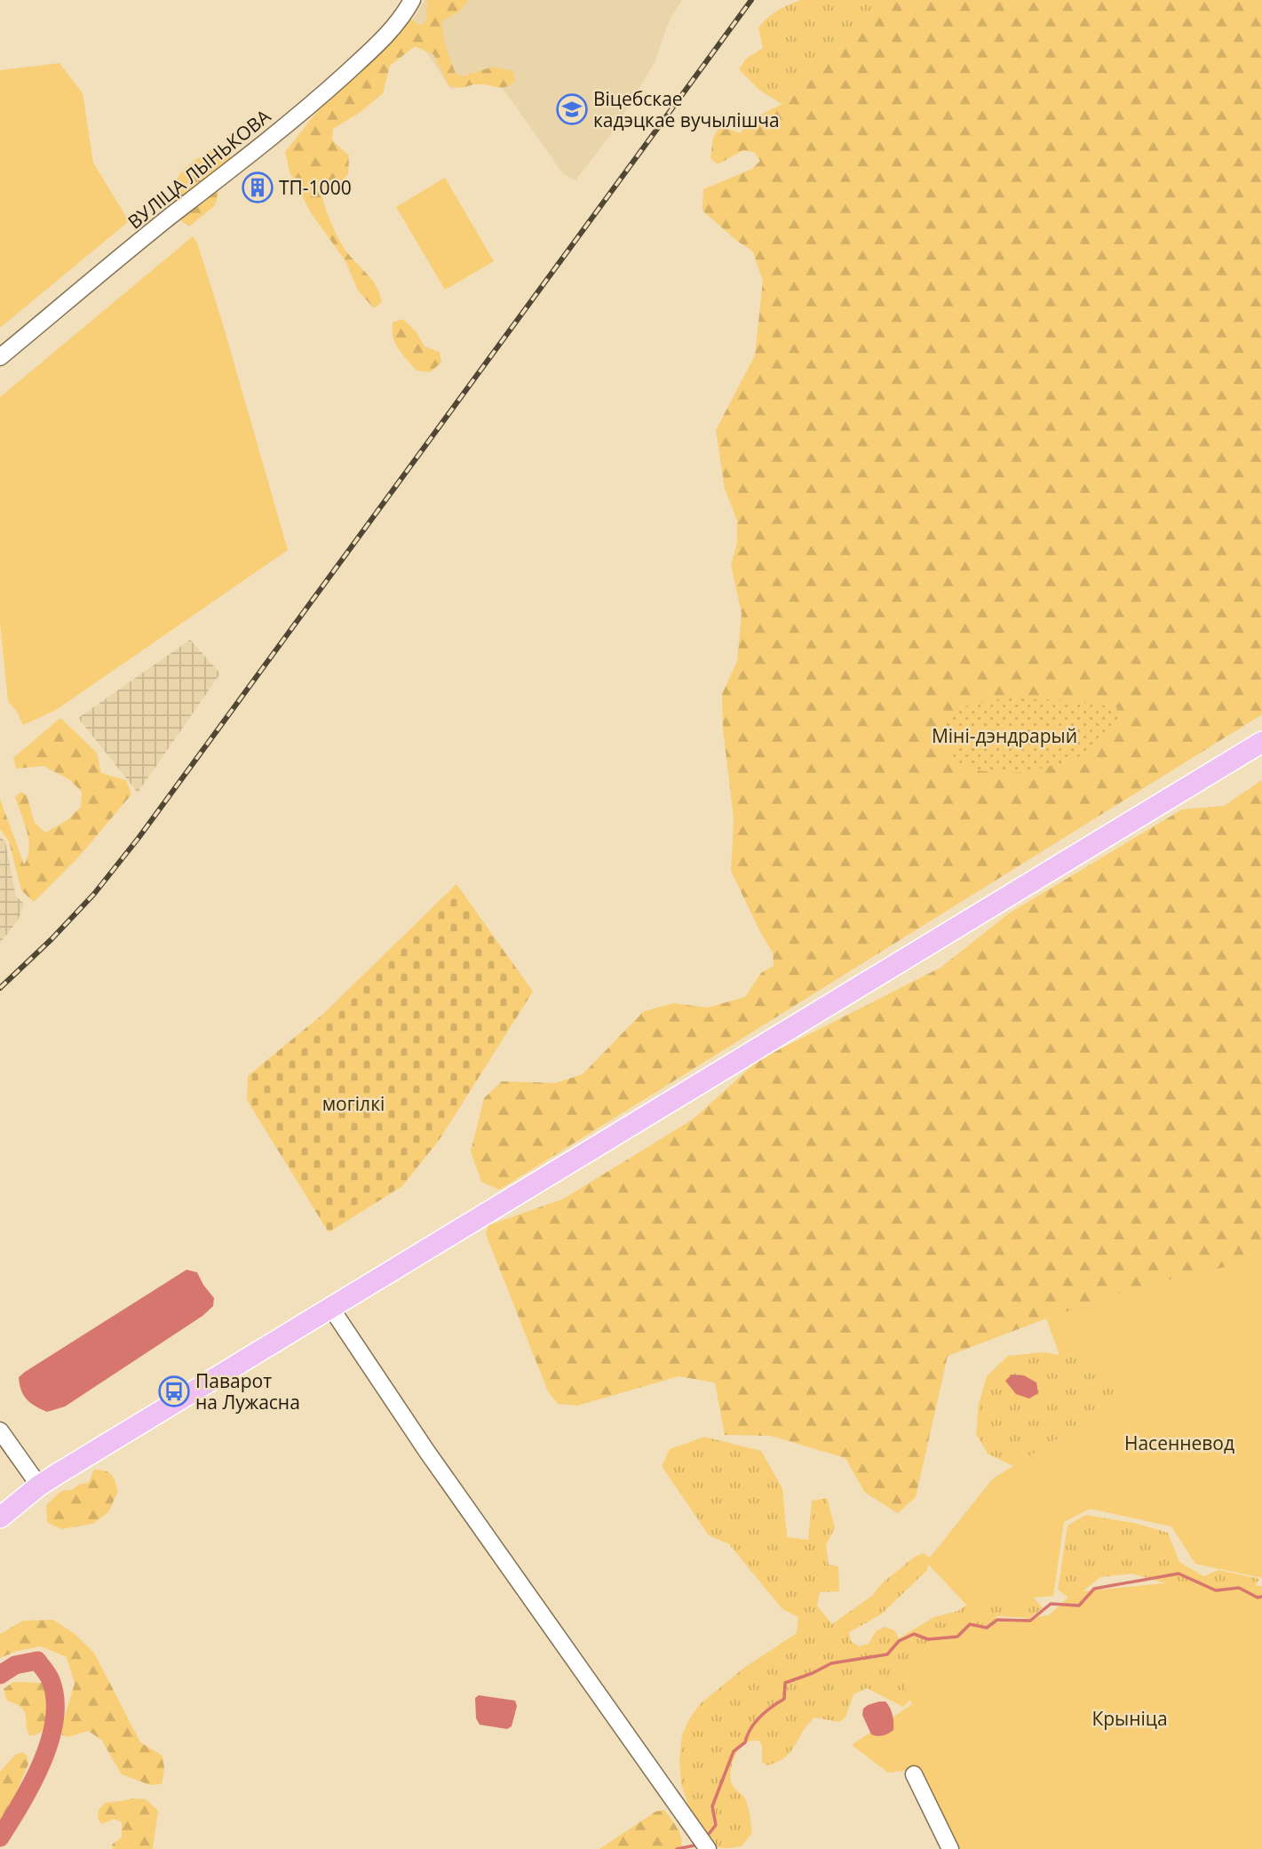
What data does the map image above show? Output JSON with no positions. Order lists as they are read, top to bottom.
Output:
{
  "streets": {
    "street": ["ВУЛІЦА ЛЫНЬКОВА"]
  },
  "parks": [
    "Міні-дэндрарый",
    "могілкі",
    "Насенневод",
    "Крыніца"
  ],
  "places": {
    "school or university": ["Віцебскае кадэцкае вучылішча"],
    "building": ["ТП-1000"],
    "bus stop": ["Паварот на Лужасна"]
  }
}
